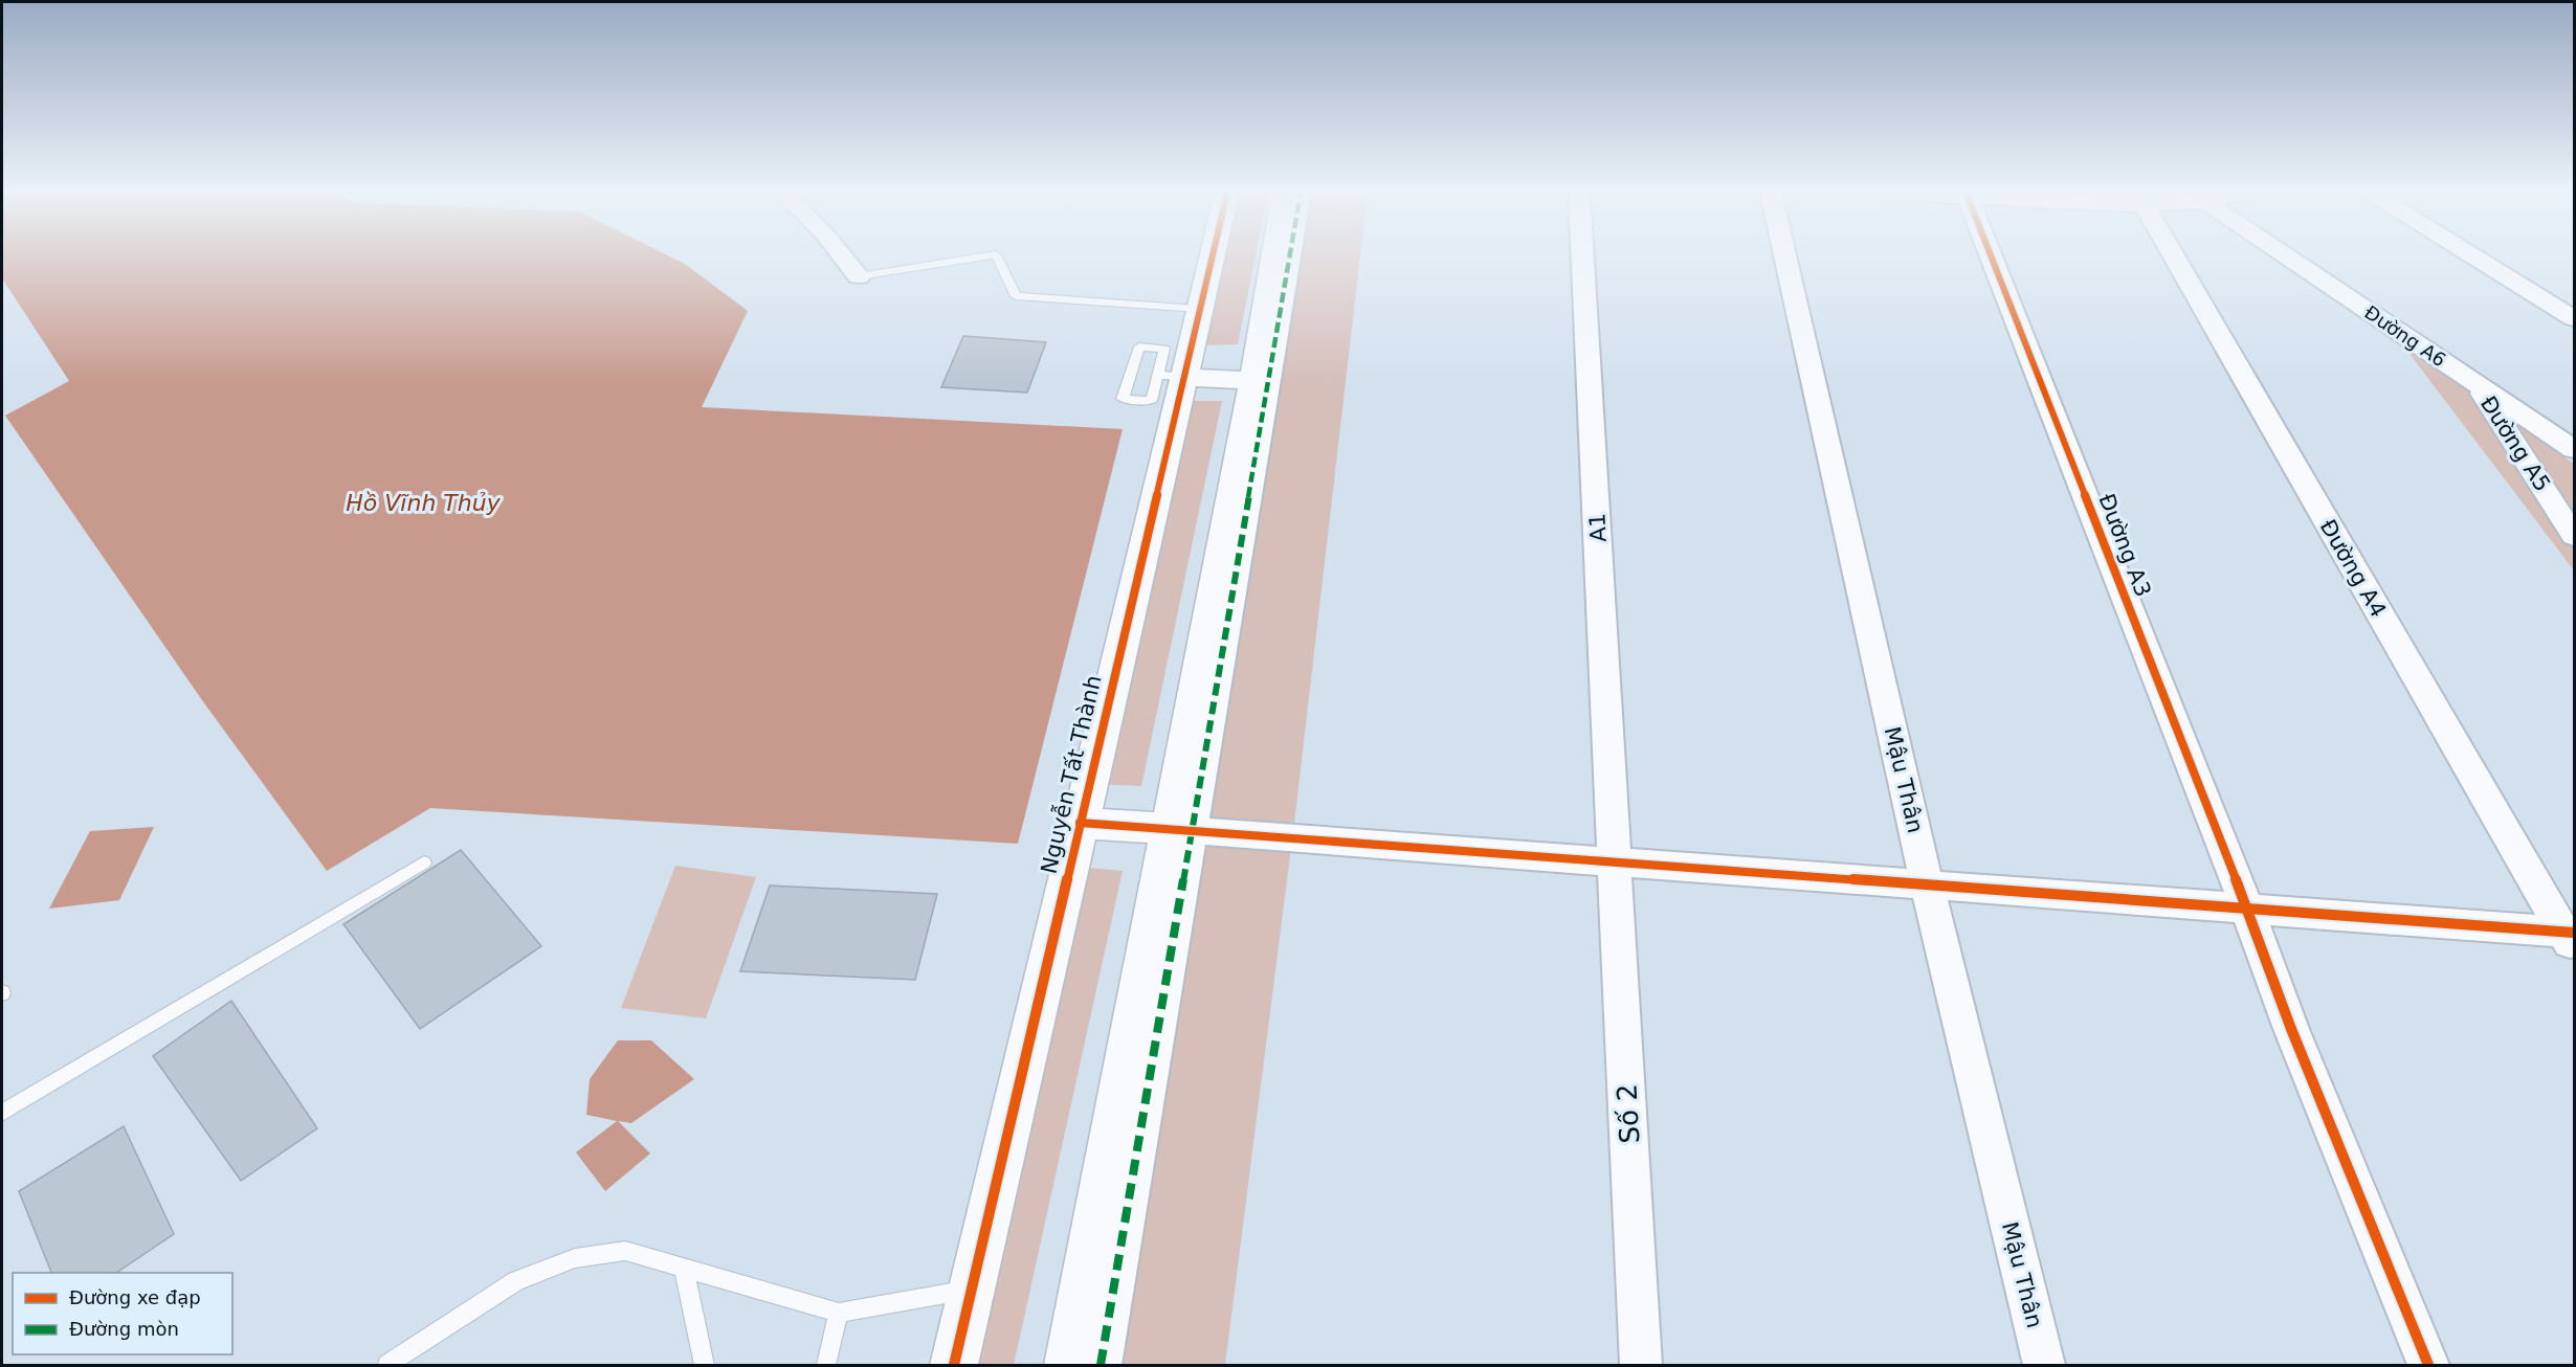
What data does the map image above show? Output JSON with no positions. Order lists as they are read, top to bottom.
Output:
{
  "streets": {
    "street": [
      "Đường A6",
      "Đường A5",
      "A1",
      "Đường A3",
      "Đường A4",
      "Nguyễn Tất Thành",
      "Mậu Thân",
      "Số 2"
    ]
  },
  "crossings": [
    ["Đường A6", "Đường A5"],
    ["A1", "Số 2"]
  ],
  "water": ["Hồ Vĩnh Thủy"],
  "legend": ["Đường xe đạp", "Đường mòn"]
}
